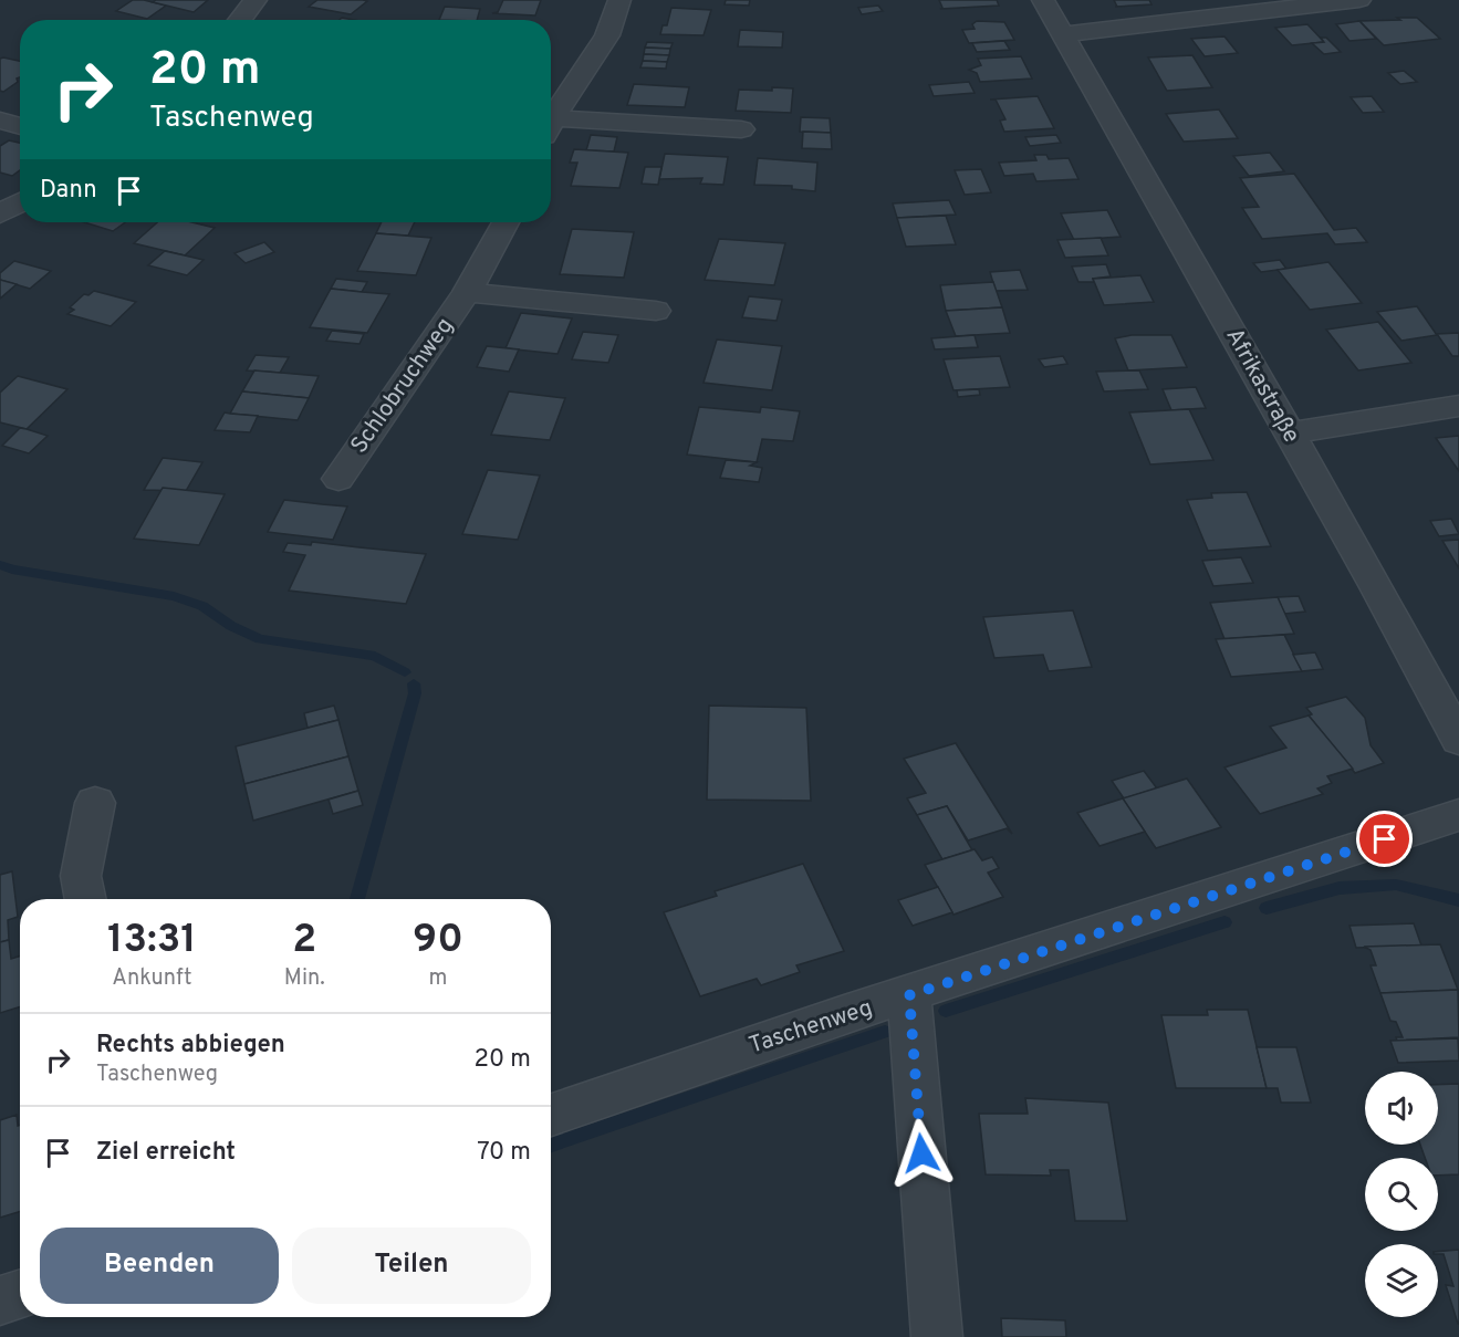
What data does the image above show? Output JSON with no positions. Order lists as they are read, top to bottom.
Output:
{
  "streets": {
    "street": ["Schlobruchweg", "Afrikastraße", "Taschenweg"]
  },
  "page": {
    "turn": ["20 m", "Taschenweg"],
    "then": "Dann",
    "eta": [
      "13:31",
      "Ankunft",
      "2",
      "Min.",
      "90",
      "m"
    ],
    "list": [
      {
        "name": "Rechts abbiegen",
        "note": "Taschenweg",
        "value": "20 m"
      },
      {
        "name": "Ziel erreicht",
        "value": "70 m"
      }
    ],
    "buttons": ["Beenden", "Teilen"]
  }
}
